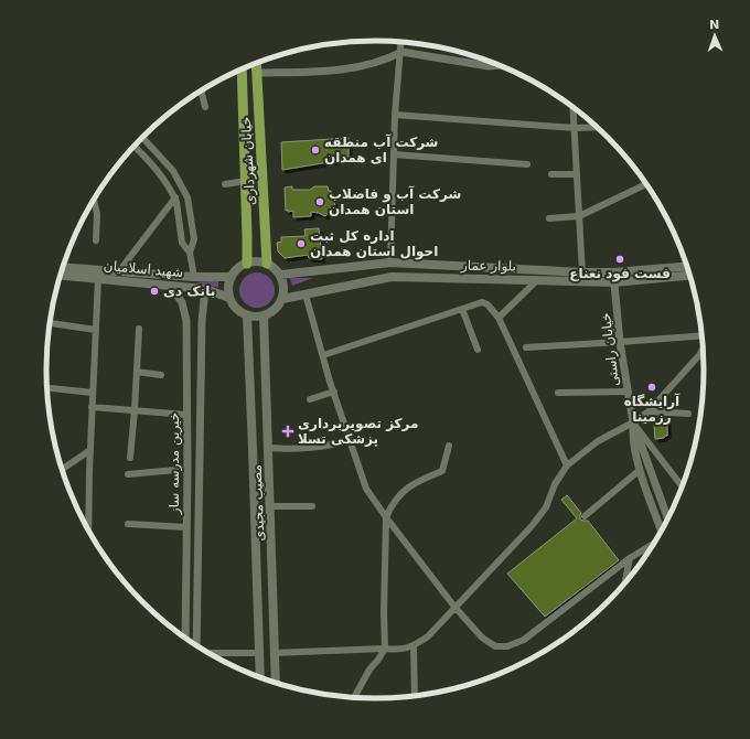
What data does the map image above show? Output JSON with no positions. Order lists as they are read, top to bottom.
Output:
{
  "streets": {
    "main road": [
      "خیابان شهرداری",
      "بلوار عمار",
      "شهید اسلامیان",
      "مصیب مجیدی"
    ],
    "street": ["خیابان راستی", "خیرین مدرسه ساز"]
  },
  "crossings": [
    ["خیابان شهرداری", "بلوار عمار"],
    ["خیابان شهرداری", "شهید اسلامیان"],
    ["خیابان شهرداری", "مصیب مجیدی"],
    ["بلوار عمار", "شهید اسلامیان"],
    ["بلوار عمار", "خیابان راستی"],
    ["بلوار عمار", "مصیب مجیدی"],
    ["شهید اسلامیان", "خیرین مدرسه ساز"],
    ["شهید اسلامیان", "مصیب مجیدی"]
  ],
  "places": {
    "other": [
      "شرکت آب منطقه ای همدان",
      "شرکت آب و فاضلاب استان همدان",
      "اداره کل ثبت احوال استان همدان",
      "فست فود نعناع",
      "بانک دی",
      "آرایشگاه رزمینا"
    ],
    "health": ["مرکز تصویربرداری پزشکی تسلا"]
  },
  "north": "top"
}
